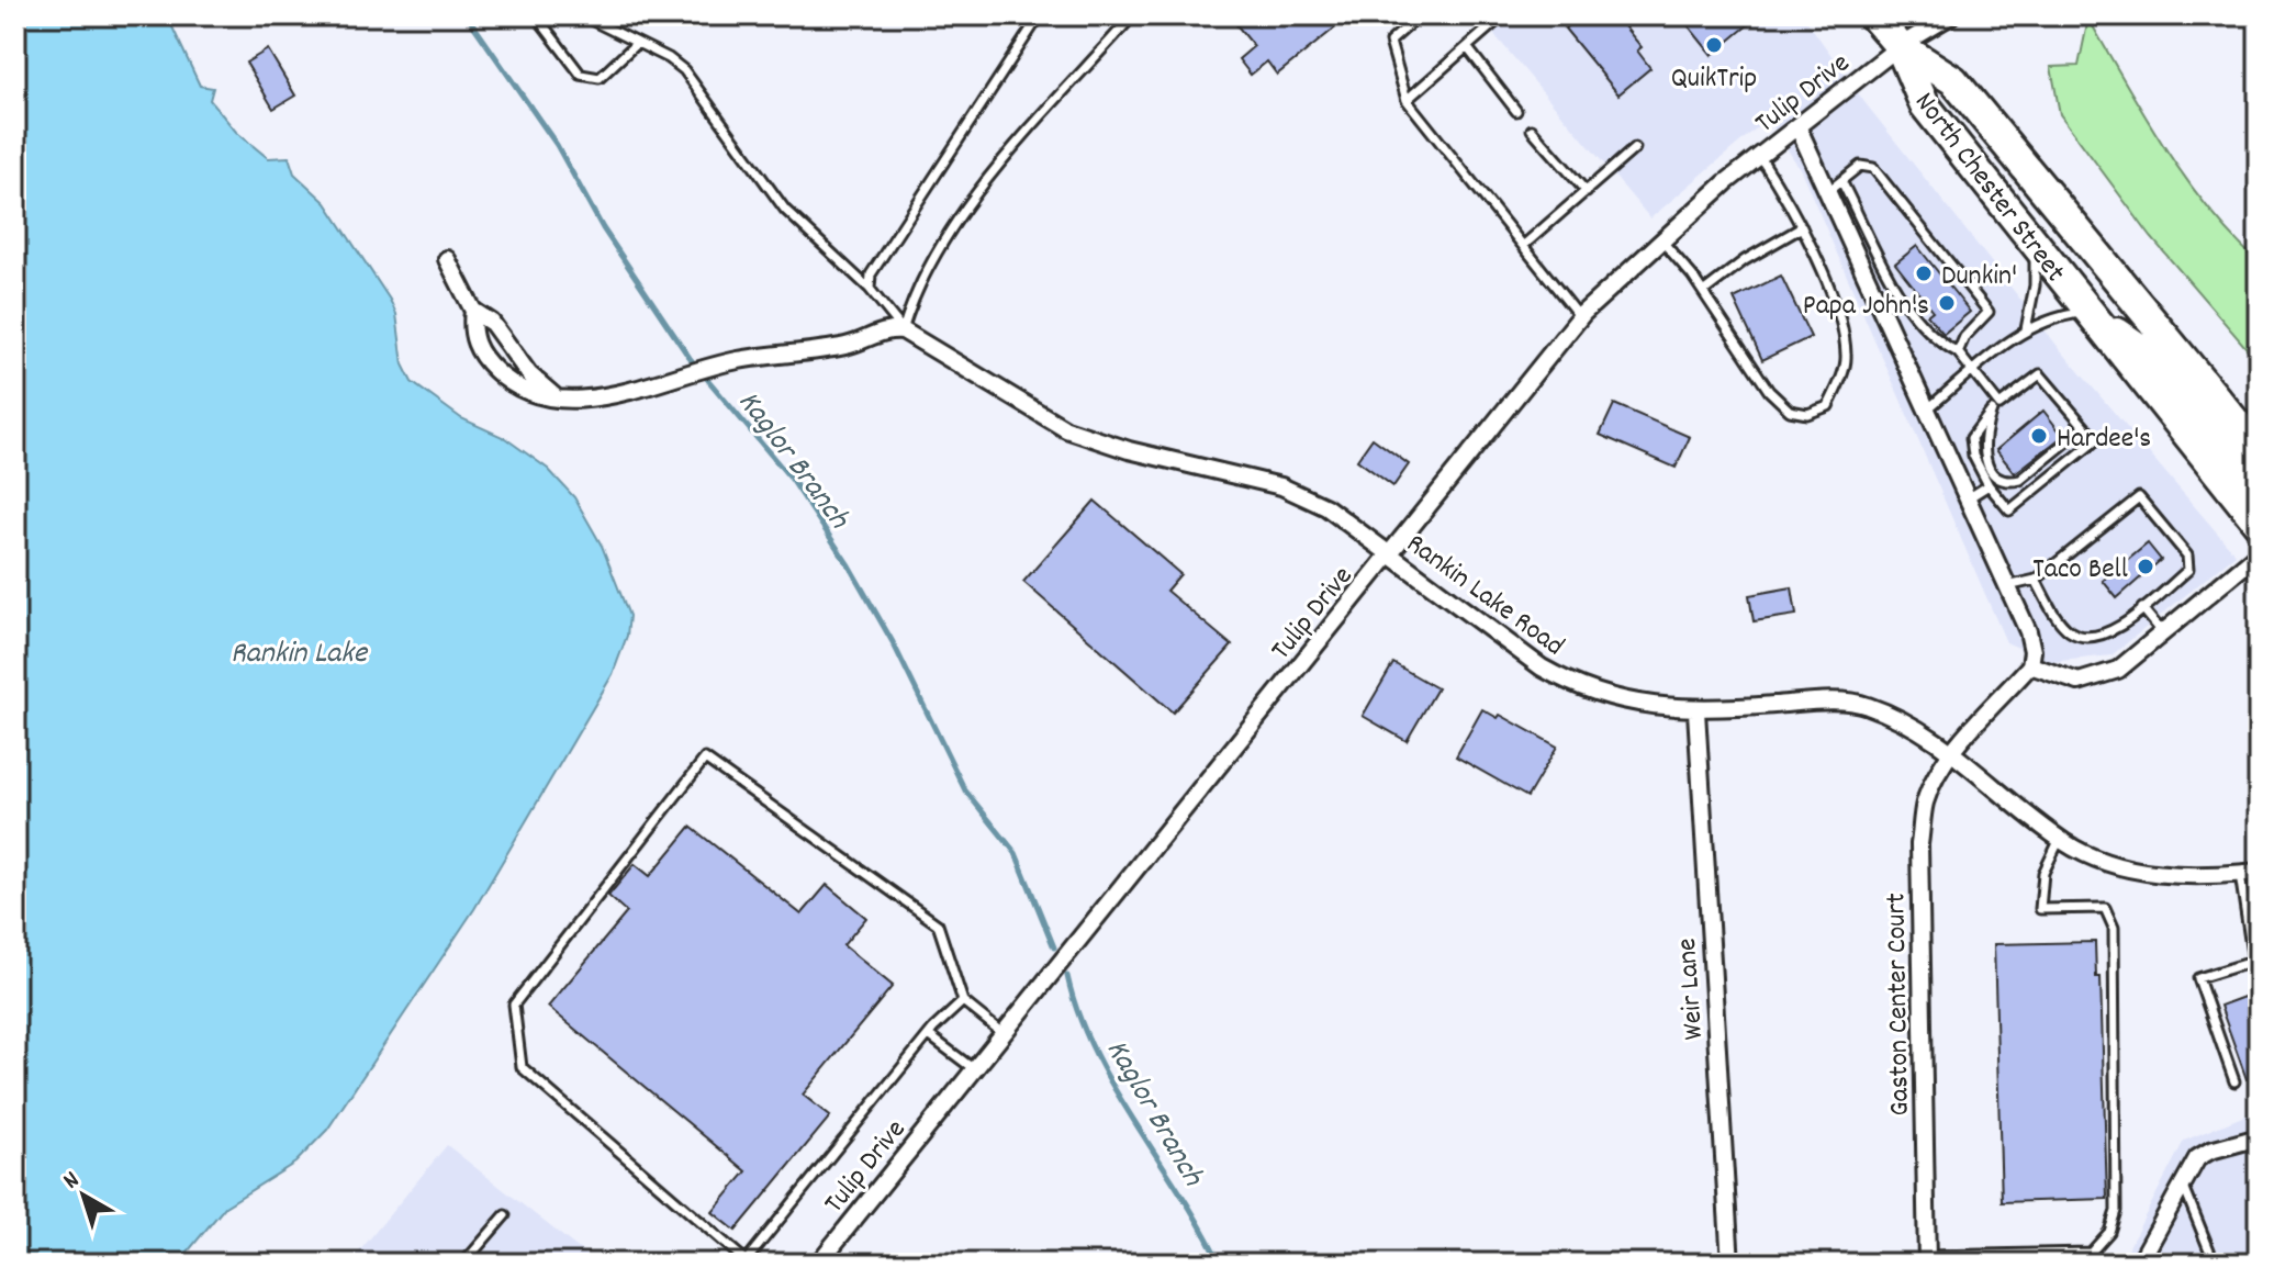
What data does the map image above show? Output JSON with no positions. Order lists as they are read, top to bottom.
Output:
{
  "streets": {
    "highway": ["North Chester Street"],
    "street": [
      "Tulip Drive",
      "Rankin Lake Road",
      "Weir Lane",
      "Gaston Center Court"
    ]
  },
  "crossings": [
    ["Tulip Drive", "North Chester Street"],
    ["Tulip Drive", "Rankin Lake Road"],
    ["Rankin Lake Road", "Weir Lane"],
    ["Rankin Lake Road", "Gaston Center Court"]
  ],
  "water": ["Kaglor Branch", "Rankin Lake"],
  "places": [
    "QuikTrip",
    "Dunkin'",
    "Papa John's",
    "Hardee's",
    "Taco Bell"
  ],
  "north": "top left"
}
